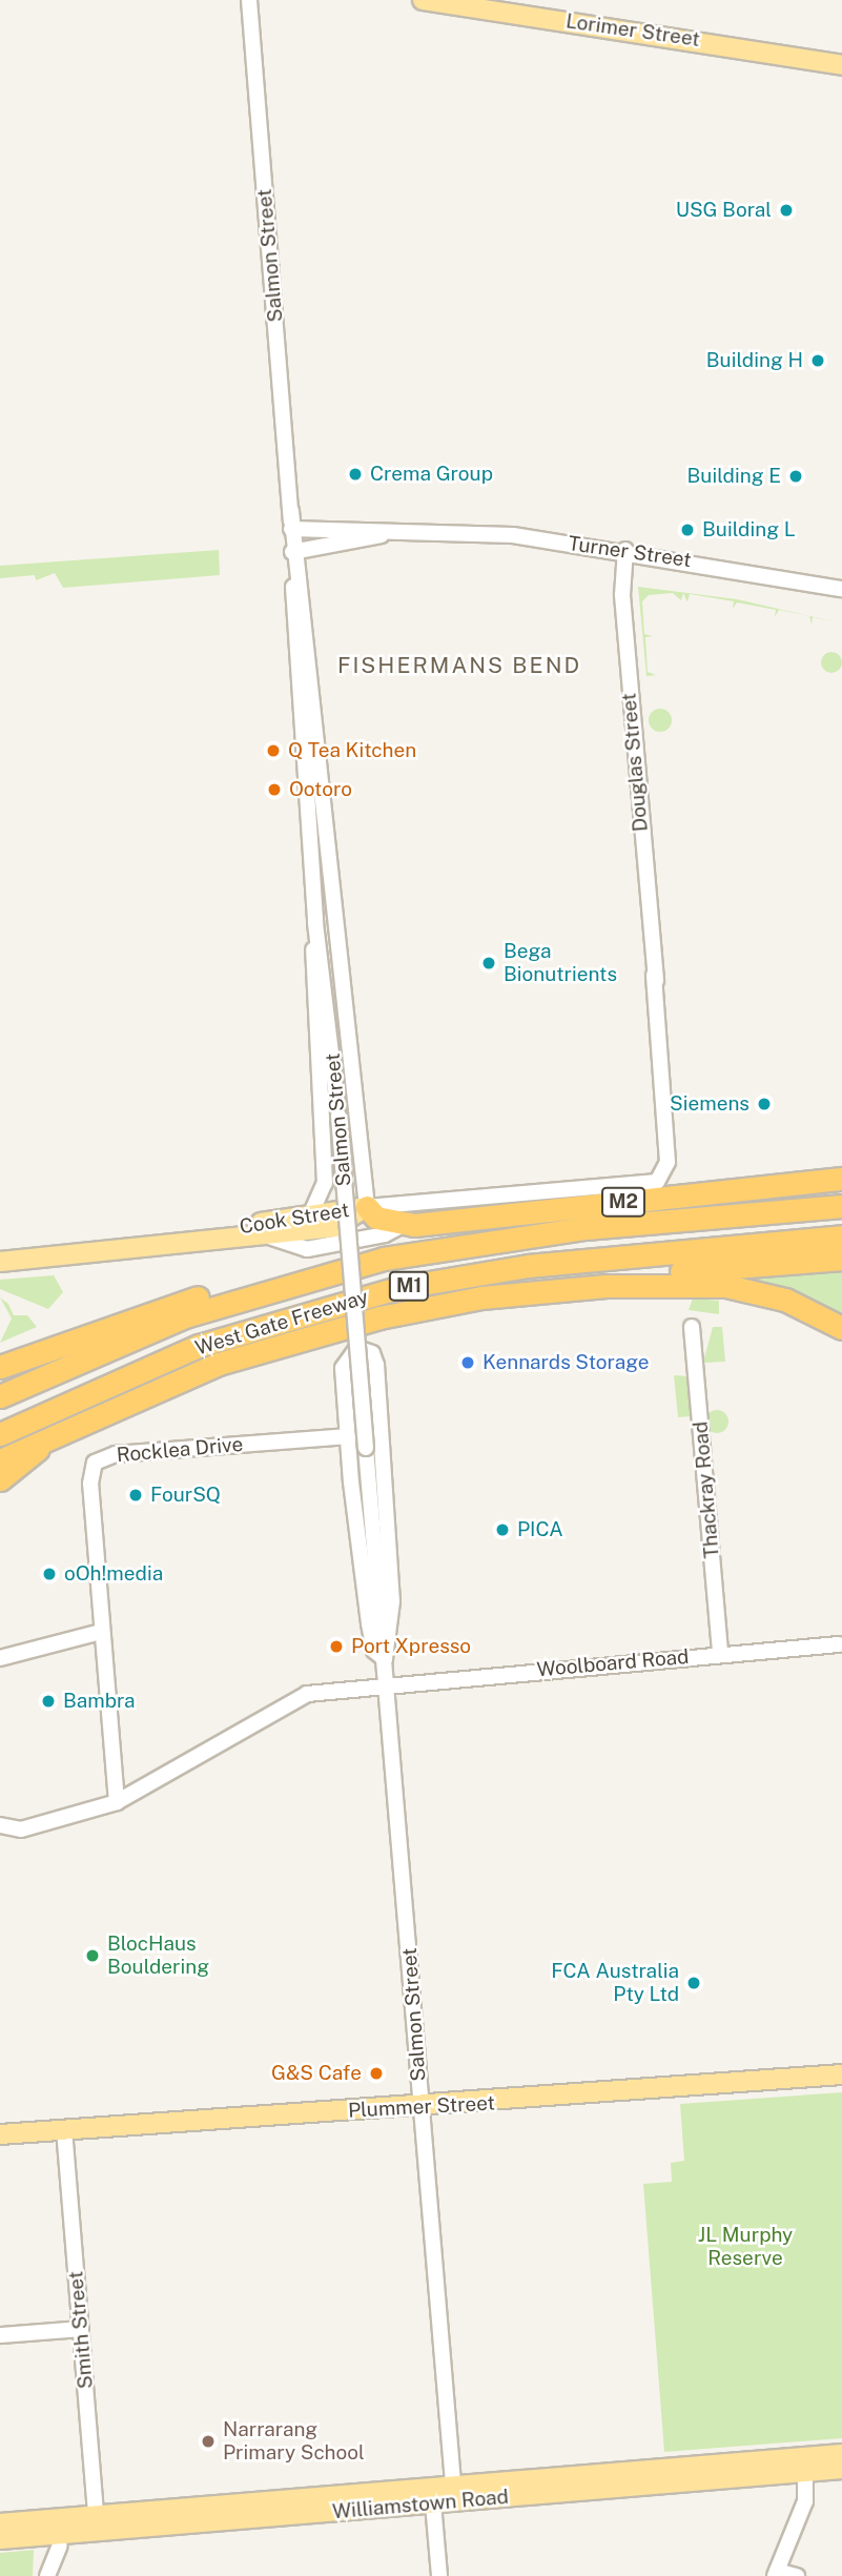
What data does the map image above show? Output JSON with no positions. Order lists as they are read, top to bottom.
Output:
{
  "streets": {
    "highway": ["M2", "M1", "West Gate Freeway"],
    "main road": [
      "Lorimer Street",
      "Cook Street",
      "Plummer Street",
      "Williamstown Road"
    ],
    "street": [
      "Salmon Street",
      "Turner Street",
      "Douglas Street",
      "Rocklea Drive",
      "Thackray Road",
      "Woolboard Road",
      "Smith Street"
    ]
  },
  "crossings": [
    ["Salmon Street", "Turner Street"],
    ["Salmon Street", "M2"],
    ["Salmon Street", "Cook Street"],
    ["Salmon Street", "Rocklea Drive"],
    ["Salmon Street", "Woolboard Road"],
    ["Salmon Street", "Plummer Street"],
    ["Salmon Street", "Williamstown Road"],
    ["Turner Street", "Douglas Street"],
    ["Douglas Street", "Cook Street"],
    ["M2", "Cook Street"],
    ["M2", "West Gate Freeway"],
    ["Thackray Road", "Woolboard Road"],
    ["Plummer Street", "Smith Street"],
    ["Smith Street", "Williamstown Road"]
  ],
  "districts": ["FISHERMANS BEND"],
  "parks": ["JL Murphy Reserve"],
  "places": [
    "USG Boral",
    "Building H",
    "Crema Group",
    "Building E",
    "Building L",
    "Q Tea Kitchen",
    "Ootoro",
    "Bega Bionutrients",
    "Siemens",
    "Kennards Storage",
    "FourSQ",
    "PICA",
    "oOh!media",
    "Port Xpresso",
    "Bambra",
    "BlocHaus Bouldering",
    "FCA Australia Pty Ltd",
    "G&S Cafe",
    "Narrarang Primary School"
  ]
}
